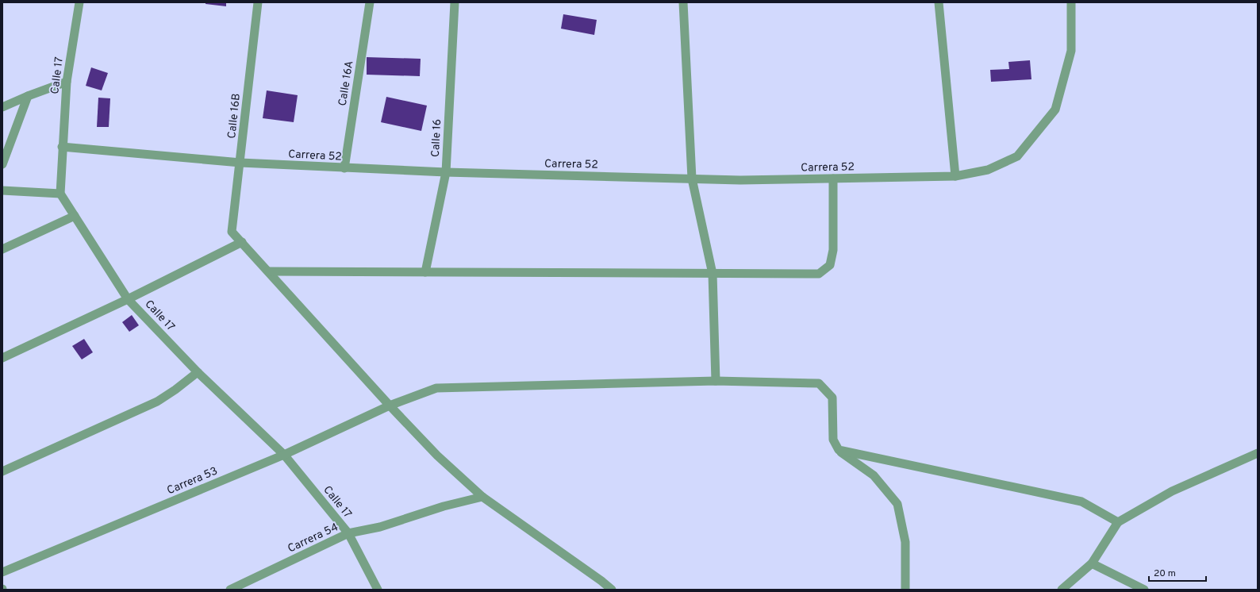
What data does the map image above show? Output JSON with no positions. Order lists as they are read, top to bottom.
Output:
{
  "streets": {
    "street": [
      "Calle 17",
      "Calle 16A",
      "Calle 16B",
      "Calle 16",
      "Carrera 52",
      "Carrera 53",
      "Carrera 54"
    ]
  },
  "crossings": [
    ["Calle 17", "Carrera 52"],
    ["Calle 17", "Carrera 53"],
    ["Calle 17", "Carrera 54"],
    ["Calle 16A", "Carrera 52"],
    ["Calle 16B", "Carrera 52"],
    ["Calle 16", "Carrera 52"]
  ],
  "scale_bar": "20 m"
}
